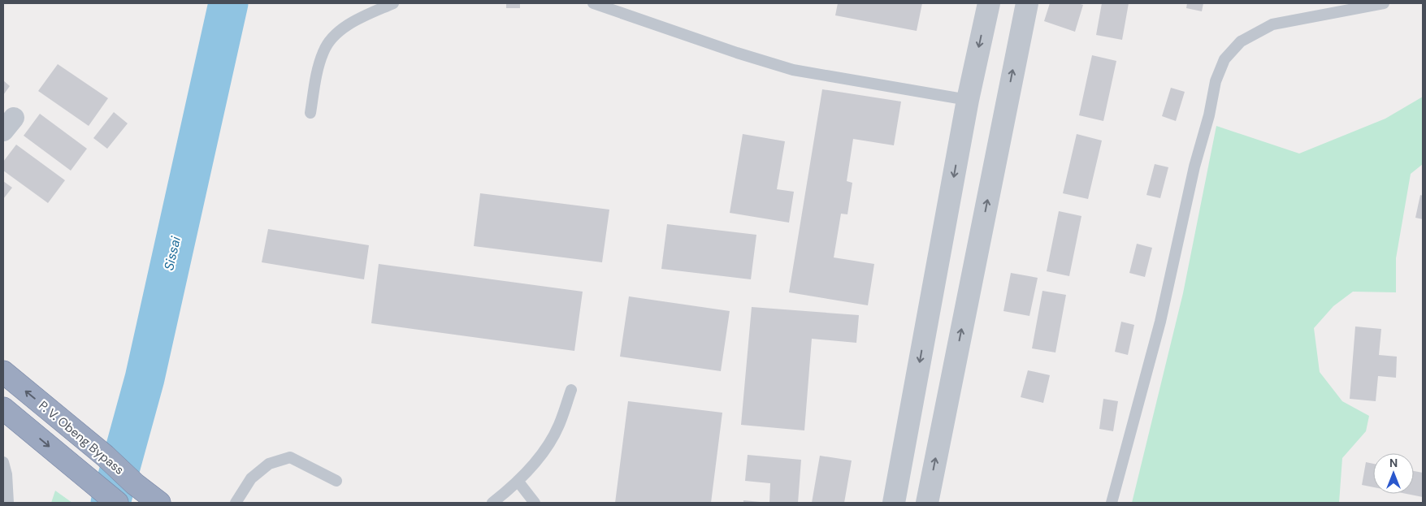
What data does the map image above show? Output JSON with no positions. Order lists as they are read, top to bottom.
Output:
{
  "streets": {
    "highway": ["P. V. Obeng Bypass"]
  },
  "water": ["Sissai"],
  "north": "top"
}
